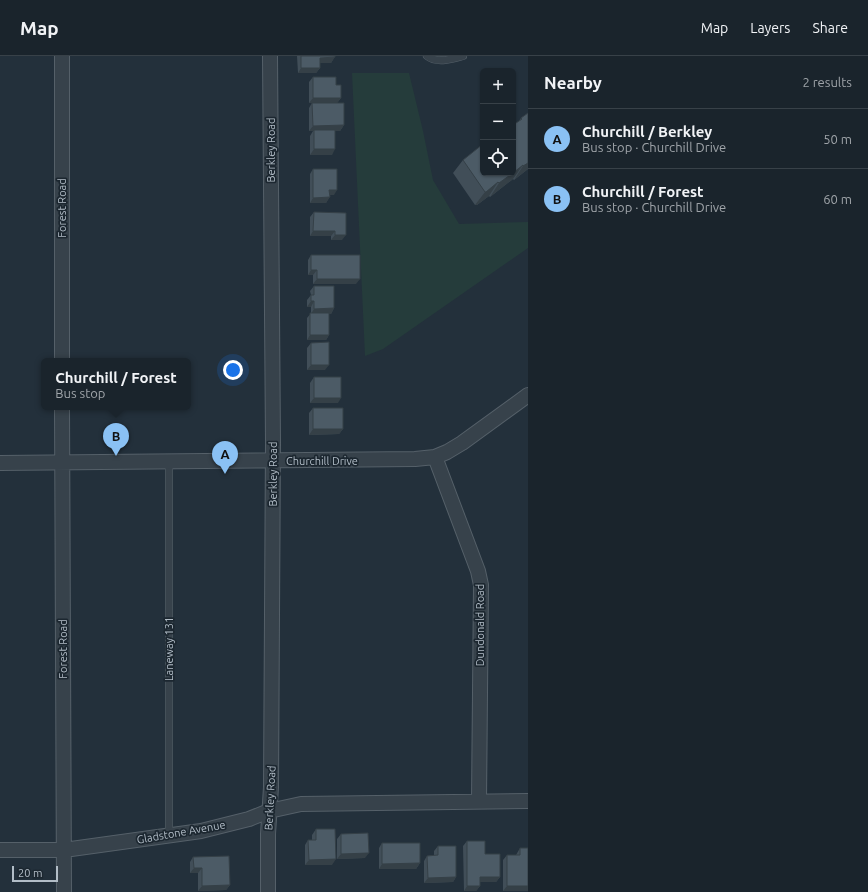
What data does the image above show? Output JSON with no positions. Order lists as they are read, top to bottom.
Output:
{
  "streets": {
    "street": [
      "Berkley Road",
      "Forest Road",
      "Churchill Drive",
      "Dundonald Road",
      "Gladstone Avenue"
    ],
    "lane": ["Laneway 131"]
  },
  "crossings": [
    ["Berkley Road", "Churchill Drive"],
    ["Berkley Road", "Gladstone Avenue"],
    ["Forest Road", "Churchill Drive"],
    ["Forest Road", "Gladstone Avenue"],
    ["Churchill Drive", "Dundonald Road"],
    ["Churchill Drive", "Laneway 131"],
    ["Dundonald Road", "Gladstone Avenue"],
    ["Laneway 131", "Gladstone Avenue"]
  ],
  "scale_bar": "20 m",
  "page": {
    "header": "Map",
    "nav": ["Map", "Layers", "Share"],
    "heading": ["Nearby", "2 results"],
    "map_buttons": ["+", "−"],
    "list": [
      {
        "mark": "A",
        "name": "Churchill / Berkley",
        "note": "Bus stop · Churchill Drive",
        "value": "50 m"
      },
      {
        "mark": "B",
        "name": "Churchill / Forest",
        "note": "Bus stop · Churchill Drive",
        "value": "60 m"
      }
    ],
    "popup": ["Churchill / Forest", "Bus stop"],
    "pins": ["B", "A"],
    "scale": "20 m"
  }
}
